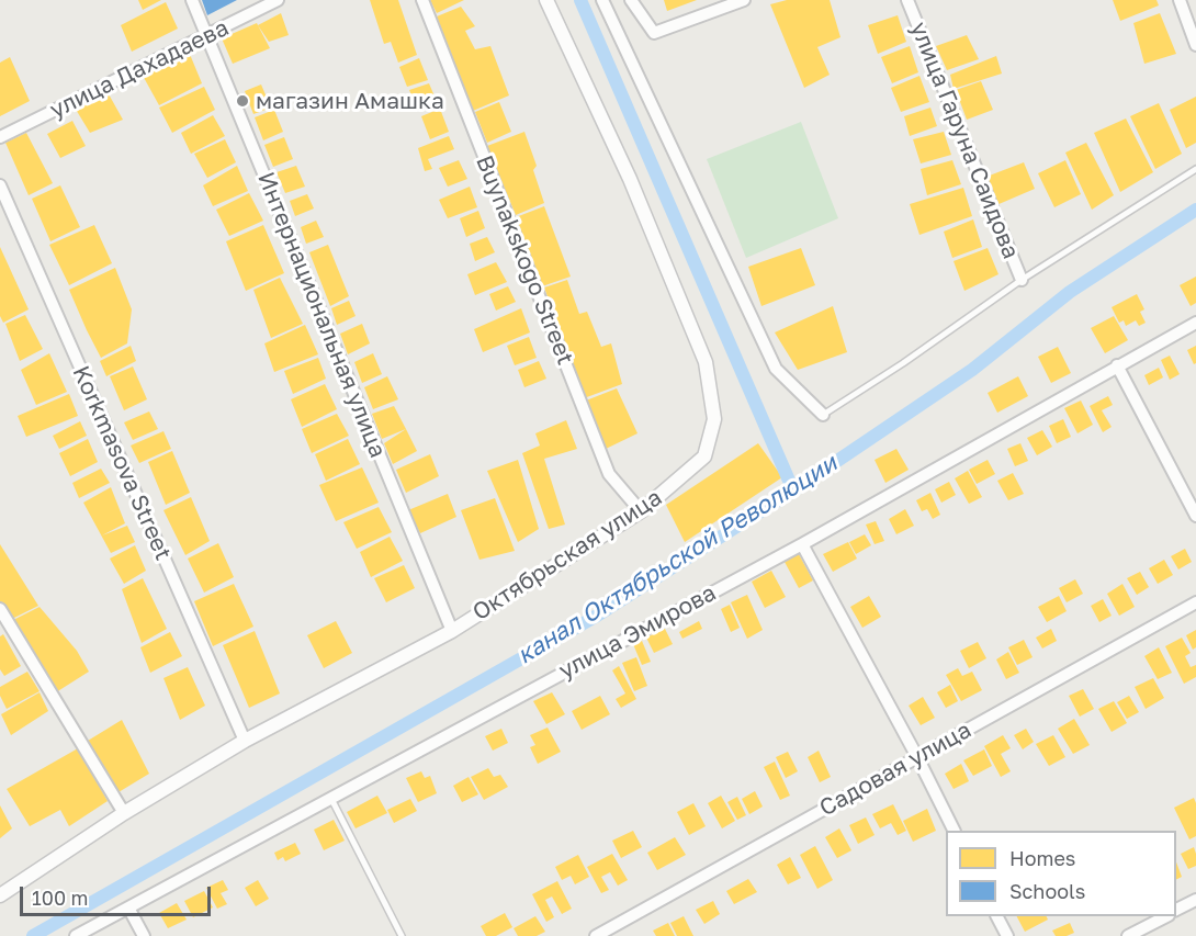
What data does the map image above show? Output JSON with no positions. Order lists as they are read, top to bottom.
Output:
{
  "streets": {
    "street": [
      "улица Дахадаева",
      "улица Гаруна Саидова",
      "Buynakskogo Street",
      "Интернациональная улица",
      "Korkmasova Street",
      "Октябрьская улица",
      "улица Эмирова",
      "Садовая улица"
    ]
  },
  "crossings": [
    ["улица Дахадаева", "Интернациональная улица"],
    ["Buynakskogo Street", "Октябрьская улица"],
    ["Интернациональная улица", "Октябрьская улица"],
    ["Korkmasova Street", "Октябрьская улица"]
  ],
  "water": ["канал Октябрьской Революции"],
  "places": ["магазин Амашка"],
  "legend": ["Homes", "Schools"],
  "scale_bar": "100 m"
}
